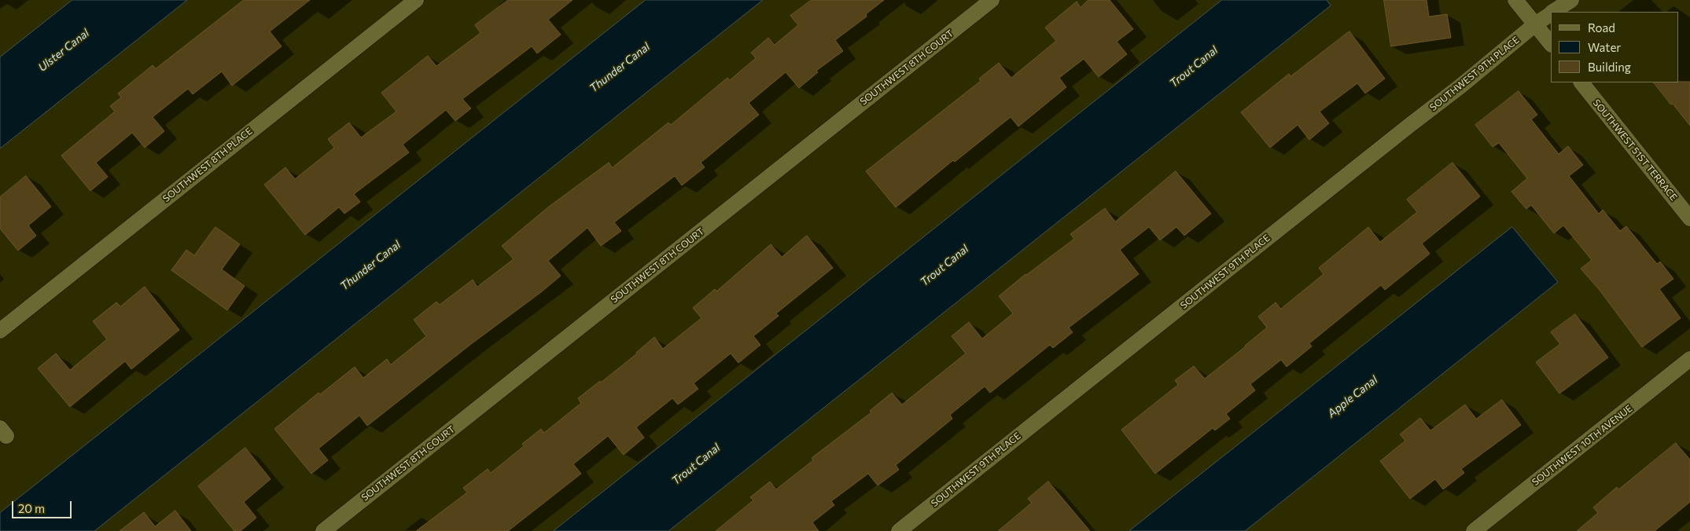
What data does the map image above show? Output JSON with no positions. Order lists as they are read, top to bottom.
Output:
{
  "streets": {
    "street": [
      "SOUTHWEST 8TH COURT",
      "SOUTHWEST 9TH PLACE",
      "SOUTHWEST 51ST TERRACE",
      "SOUTHWEST 8TH PLACE",
      "SOUTHWEST 10TH AVENUE"
    ]
  },
  "water": [
    "Ulster Canal",
    "Trout Canal",
    "Thunder Canal",
    "Apple Canal"
  ],
  "legend": ["Road", "Water", "Building"],
  "scale_bar": "20 m"
}
